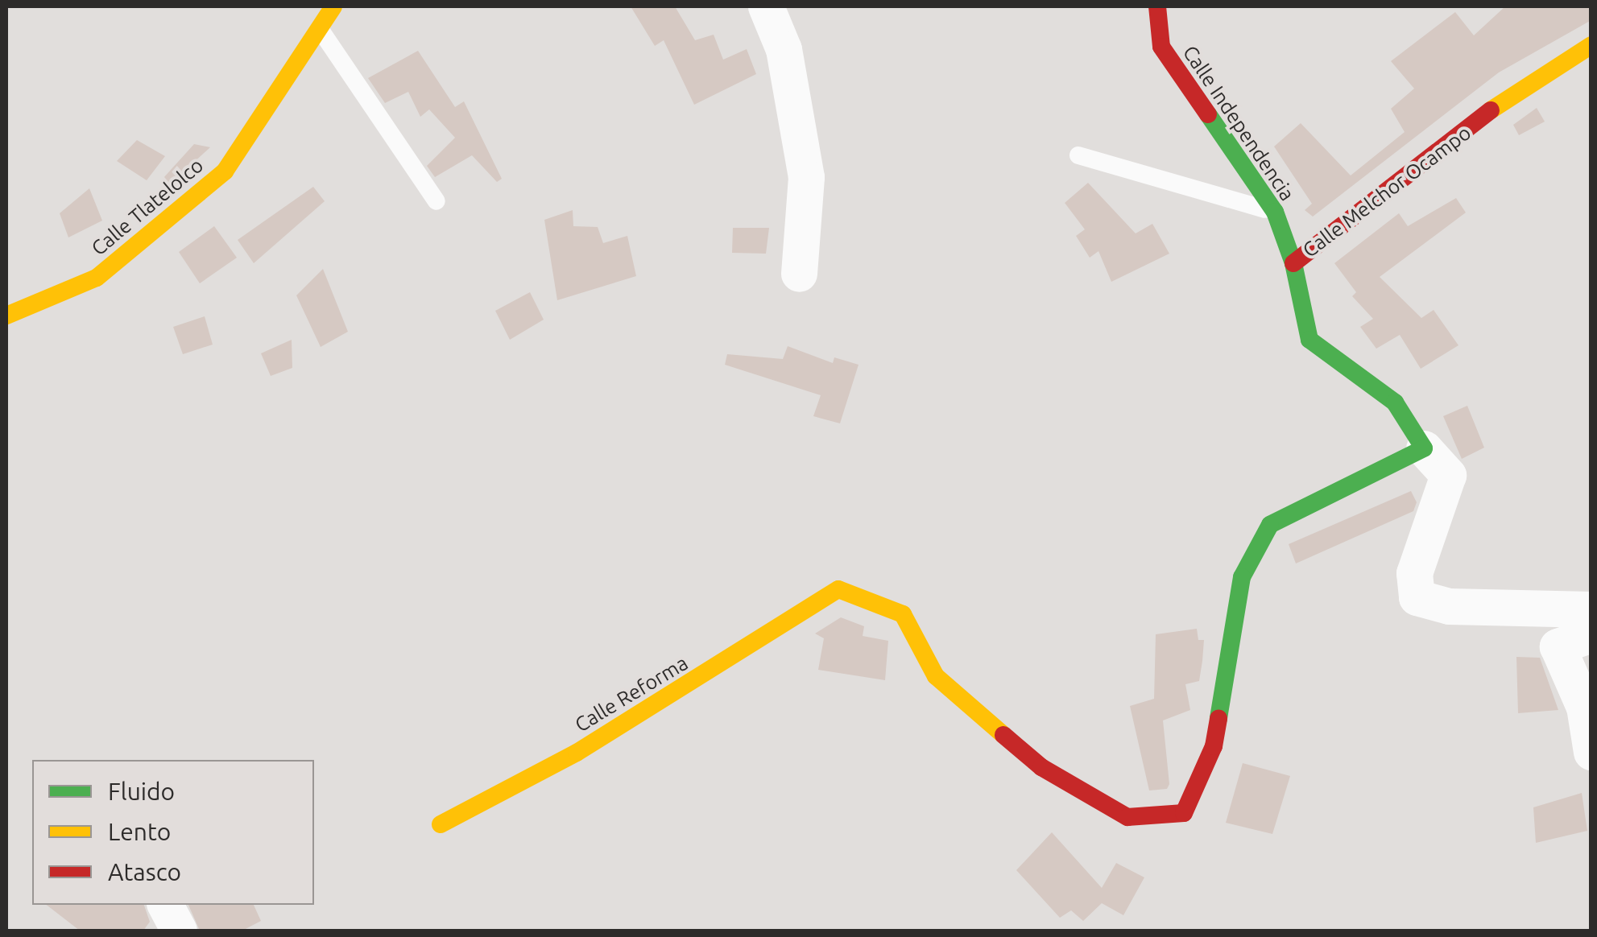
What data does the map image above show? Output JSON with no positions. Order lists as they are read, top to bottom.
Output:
{
  "streets": {
    "street": [
      "Calle Independencia",
      "Calle Melchor Ocampo",
      "Calle Tlatelolco",
      "Calle Reforma"
    ]
  },
  "crossings": [
    ["Calle Independencia", "Calle Melchor Ocampo"],
    ["Calle Melchor Ocampo", "Calle Reforma"]
  ],
  "legend": ["Fluido", "Lento", "Atasco"]
}
